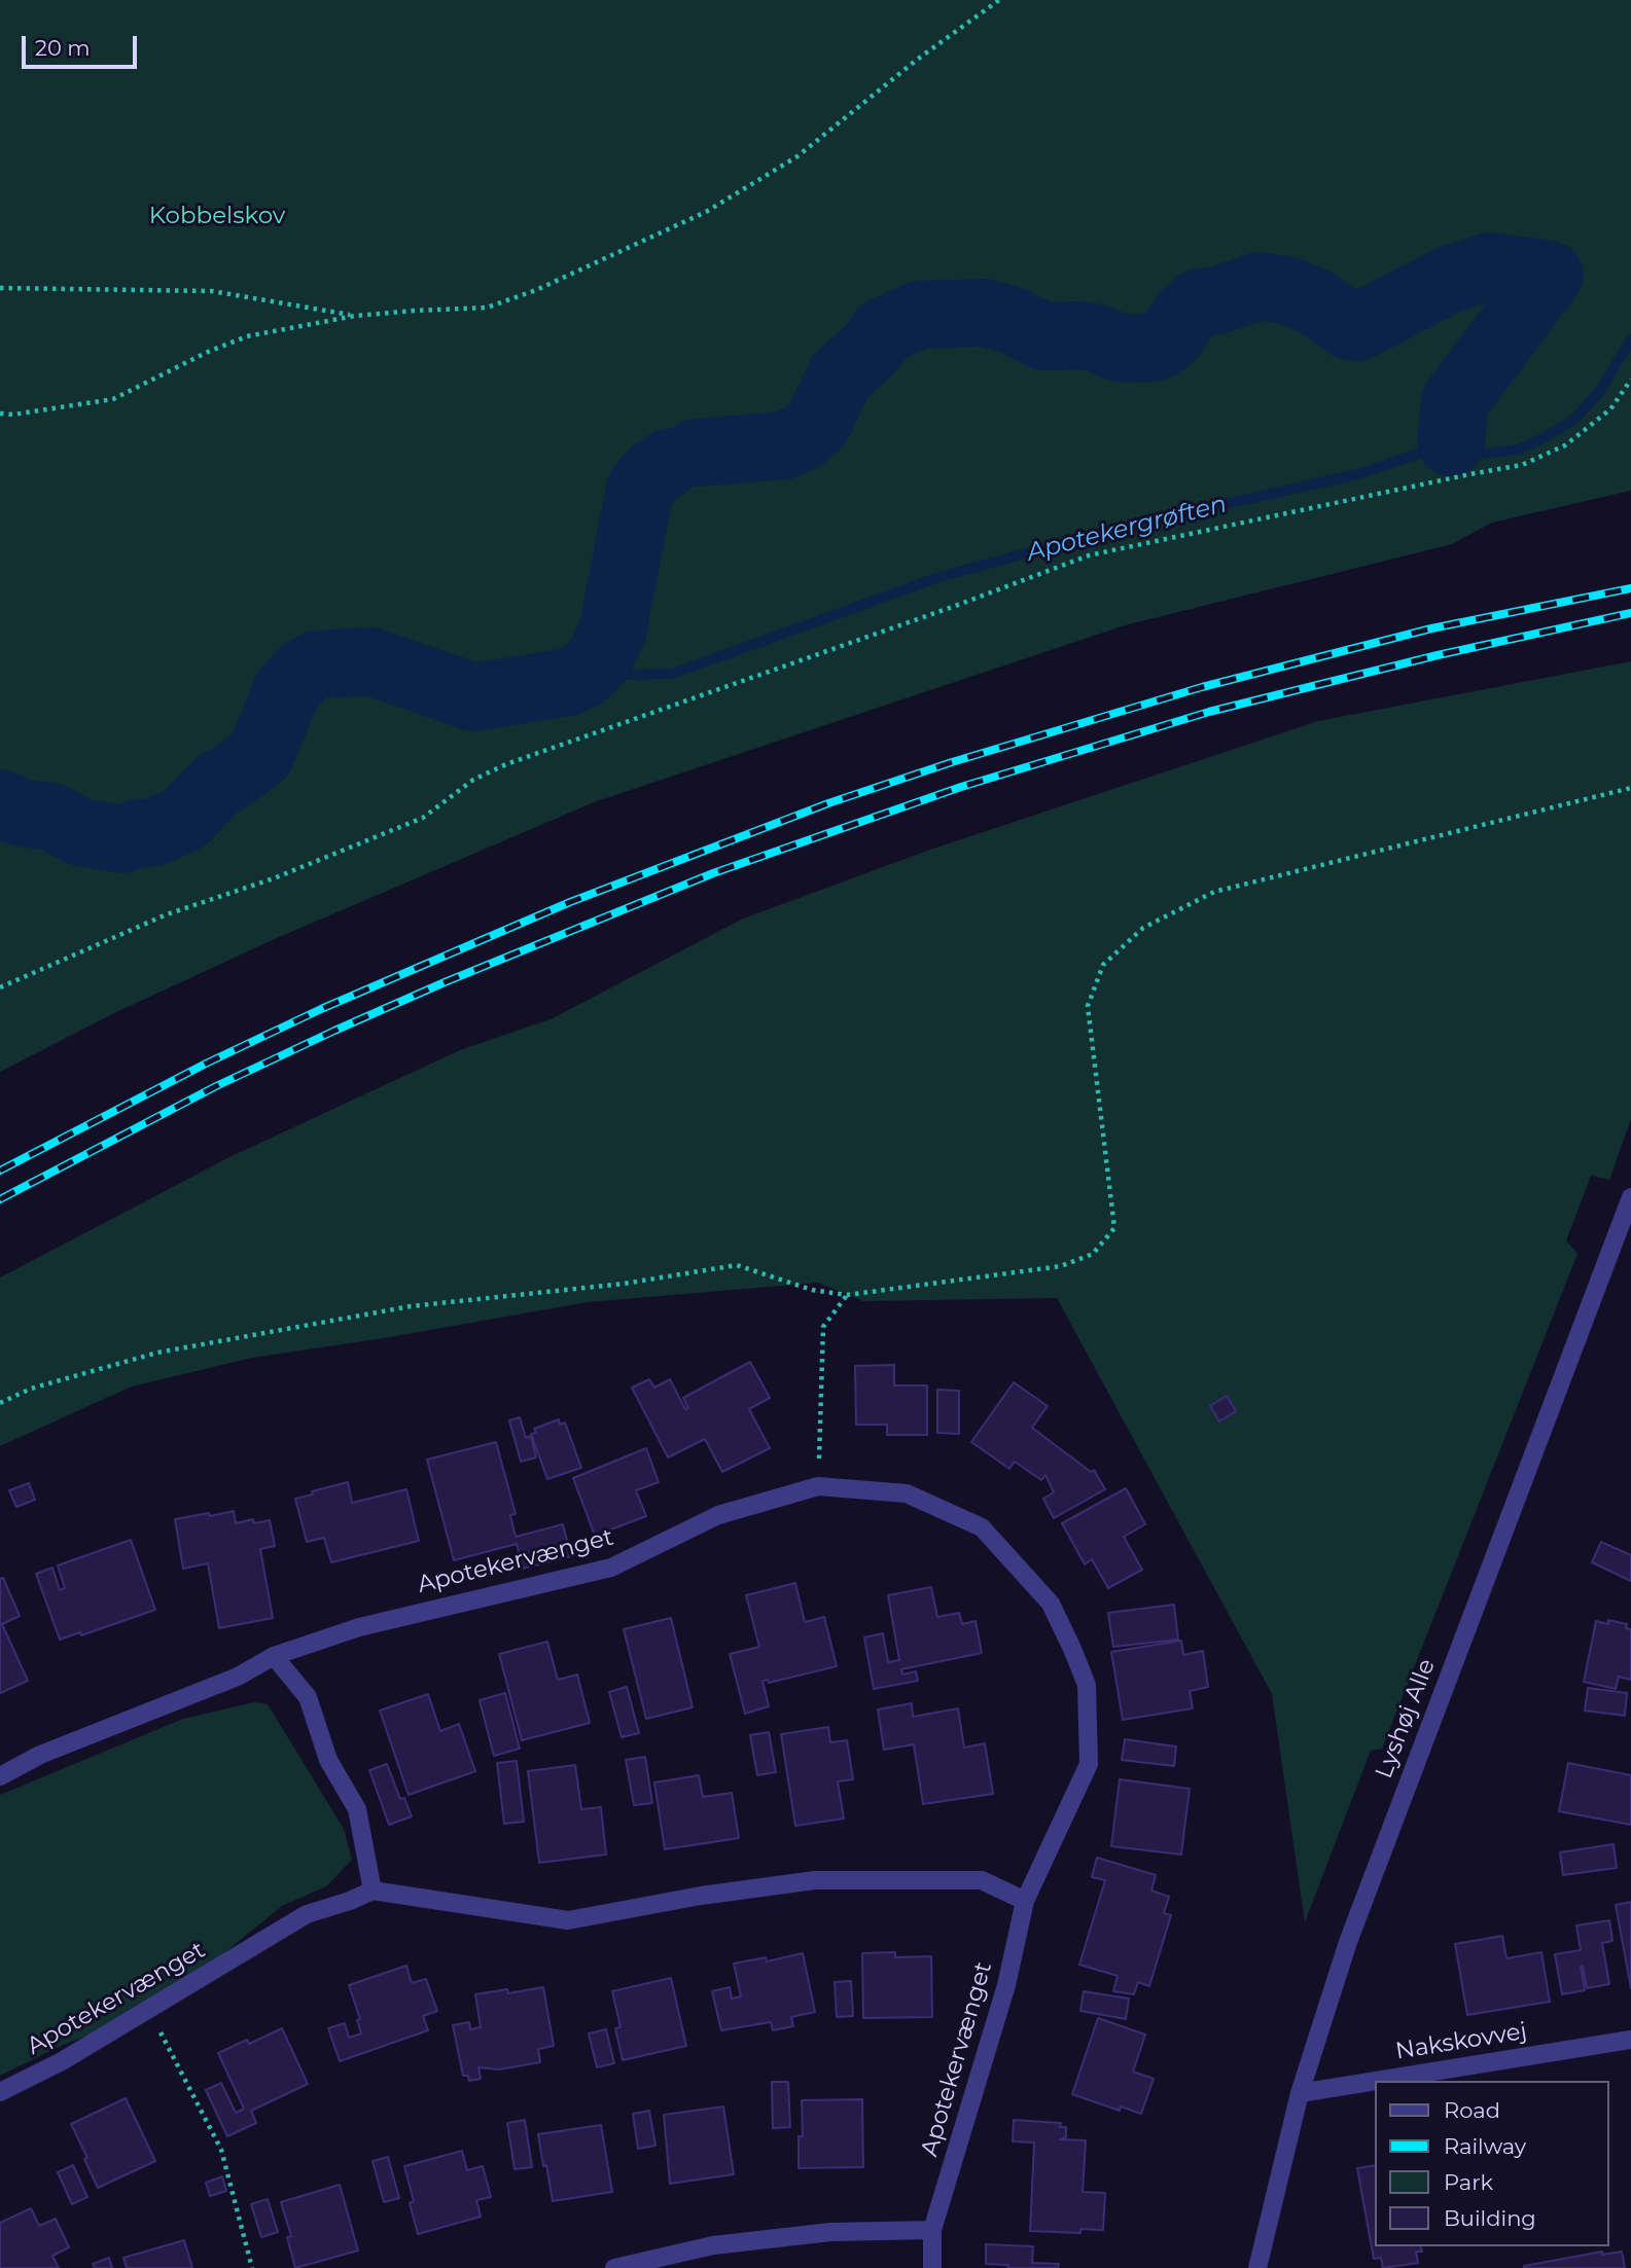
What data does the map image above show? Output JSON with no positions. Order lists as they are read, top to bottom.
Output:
{
  "streets": {
    "street": ["Apotekervænget", "Lyshøj Alle", "Nakskovvej"]
  },
  "crossings": [
    ["Lyshøj Alle", "Nakskovvej"]
  ],
  "water": ["Apotekergrøften"],
  "parks": ["Kobbelskov"],
  "legend": [
    "Road",
    "Railway",
    "Park",
    "Building"
  ],
  "scale_bar": "20 m"
}
